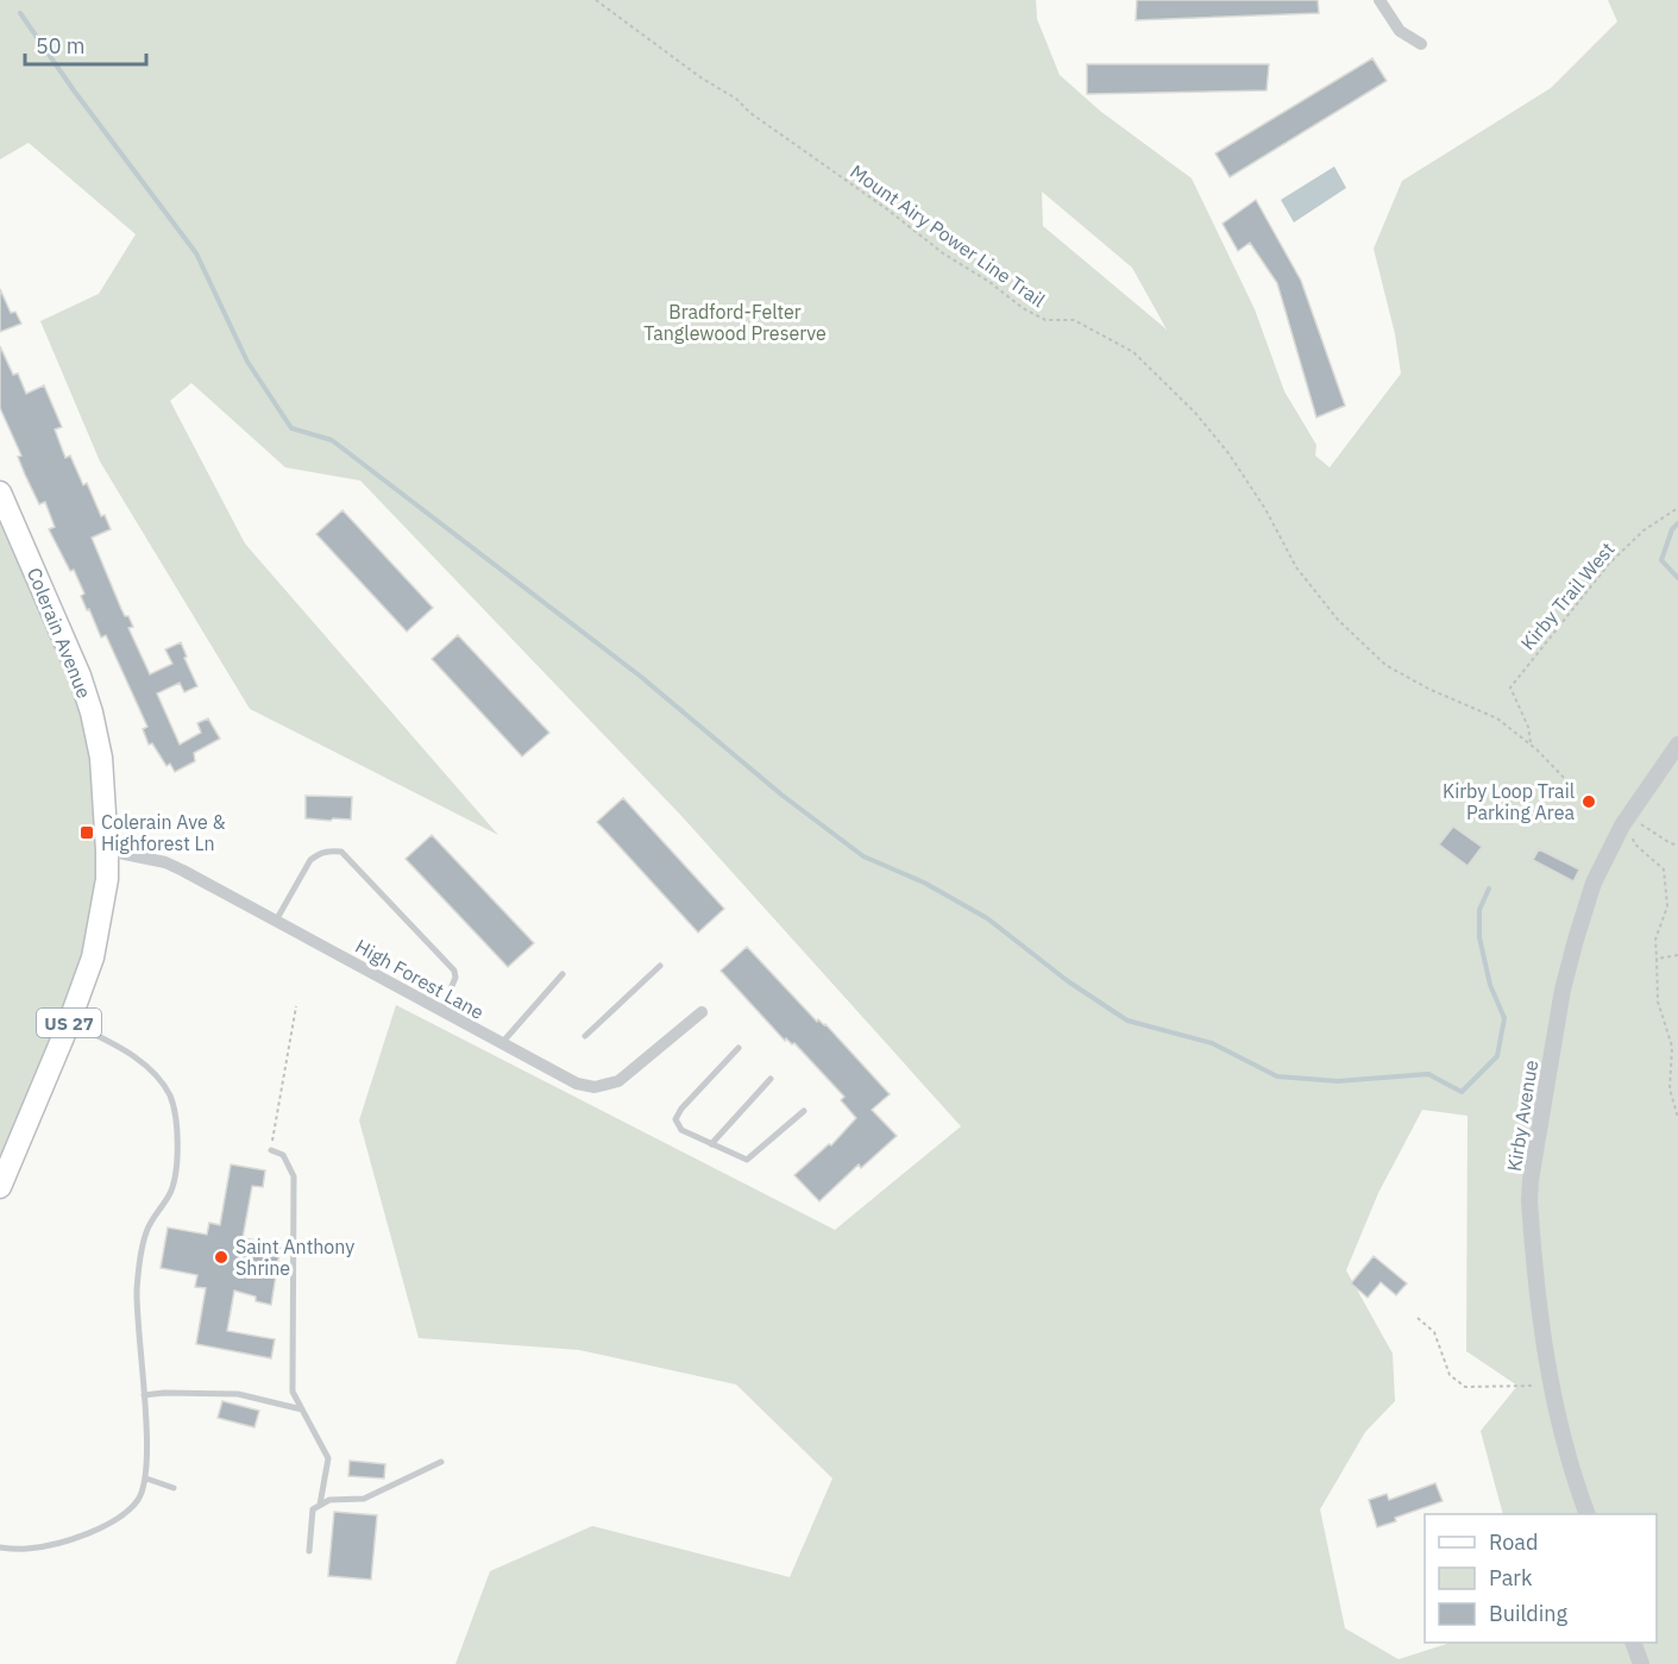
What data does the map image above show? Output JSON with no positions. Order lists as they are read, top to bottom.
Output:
{
  "streets": {
    "main road": ["Colerain Avenue", "US 27"],
    "street": ["High Forest Lane", "Kirby Avenue"],
    "path": ["Mount Airy Power Line Trail", "Kirby Trail West"]
  },
  "crossings": [
    ["Mount Airy Power Line Trail", "Kirby Trail West"],
    ["Colerain Avenue", "High Forest Lane"]
  ],
  "parks": ["Bradford-Felter Tanglewood Preserve"],
  "places": {
    "other": ["Kirby Loop Trail Parking Area", "Saint Anthony Shrine"],
    "transit": ["Colerain Ave & Highforest Ln"]
  },
  "legend": ["Road", "Park", "Building"],
  "scale_bar": "50 m"
}
